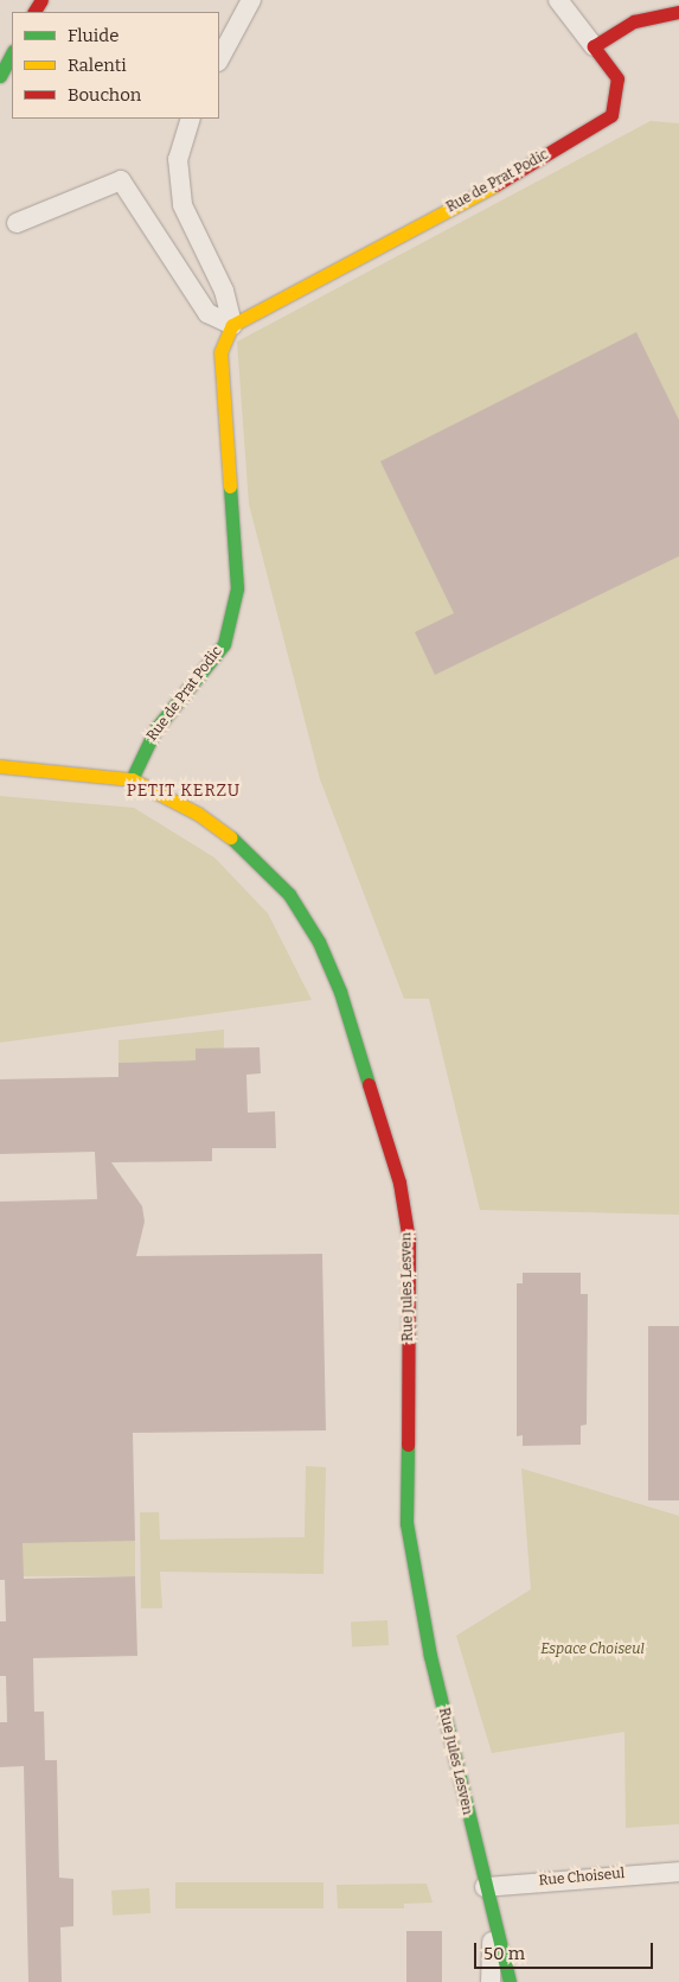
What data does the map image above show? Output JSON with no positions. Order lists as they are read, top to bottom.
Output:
{
  "streets": {
    "street": ["Rue de Prat Podic", "Rue Jules Lesven", "Rue Choiseul"]
  },
  "crossings": [
    ["Rue de Prat Podic", "Rue Jules Lesven"],
    ["Rue Jules Lesven", "Rue Choiseul"]
  ],
  "districts": ["PETIT KERZU"],
  "parks": ["Espace Choiseul"],
  "legend": ["Fluide", "Ralenti", "Bouchon"],
  "scale_bar": "50 m"
}
